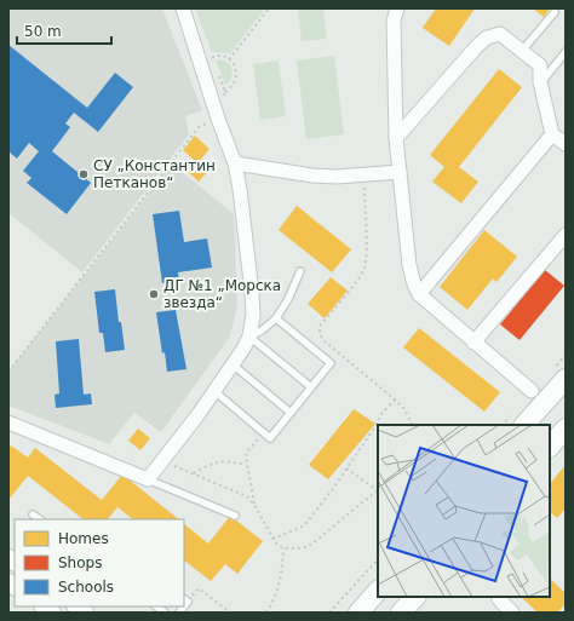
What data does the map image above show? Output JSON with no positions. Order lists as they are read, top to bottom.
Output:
{
  "places": ["СУ „Константин Петканов“", "ДГ №1 „Морска звезда“"],
  "legend": ["Homes", "Shops", "Schools"],
  "scale_bar": "50 m"
}
